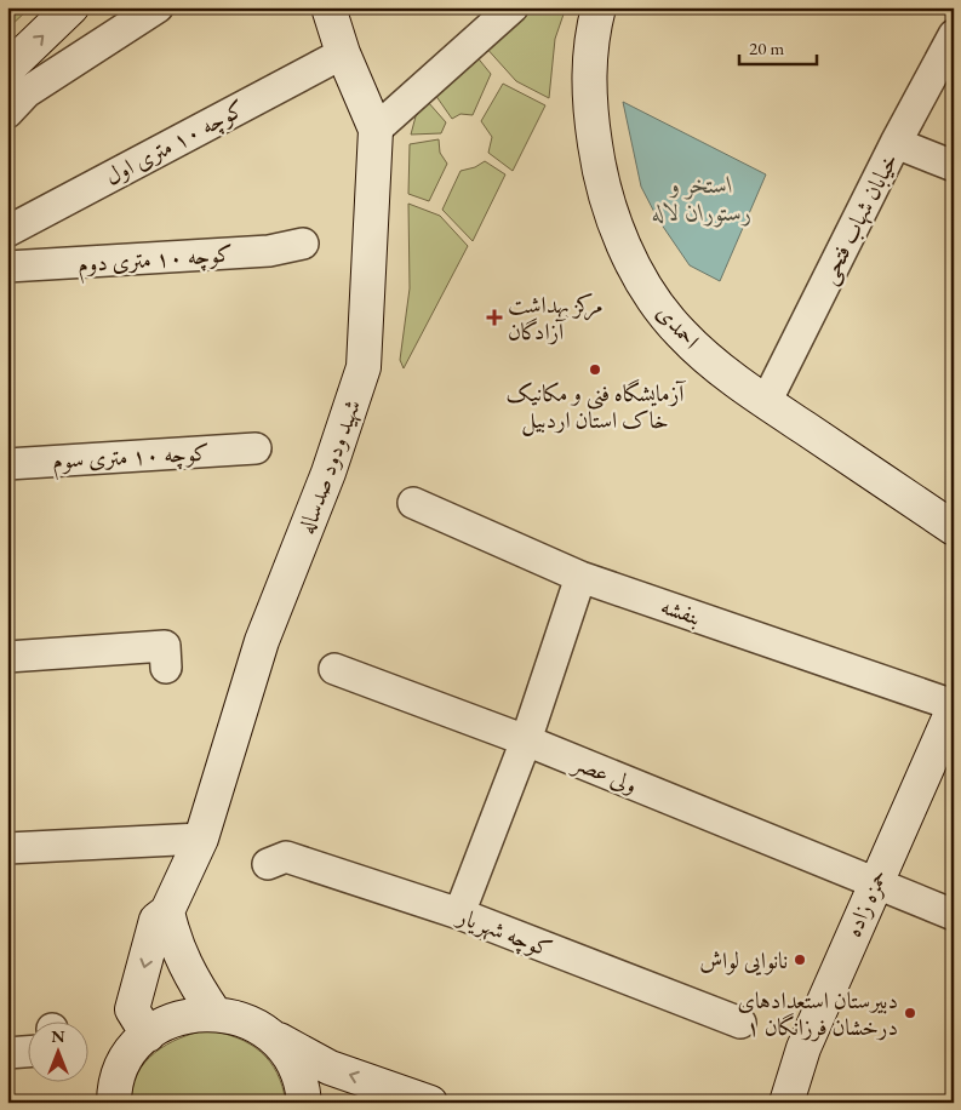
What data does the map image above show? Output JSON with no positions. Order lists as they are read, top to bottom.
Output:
{
  "streets": {
    "street": [
      "کوچه ۱۰ متری اول",
      "خیابان شهاب فتحی",
      "کوچه ۱۰ متری دوم",
      "احمدی",
      "کوچه ۱۰ متری سوم",
      "شهید ودود صدساله",
      "بنفشه",
      "ولی عصر",
      "حمزه زاده",
      "کوچه شهریار"
    ]
  },
  "crossings": [
    ["کوچه ۱۰ متری اول", "شهید ودود صدساله"],
    ["خیابان شهاب فتحی", "احمدی"],
    ["بنفشه", "حمزه زاده"],
    ["ولی عصر", "حمزه زاده"]
  ],
  "water": ["استخر و رستوران لاله"],
  "places": {
    "health": ["مرکز بهداشت آزادگان"],
    "other": ["آزمایشگاه فنی و مکانیک خاک استان اردبیل", "نانوایی لواش", "دبیرستان استعدادهای درخشان فرزانگان ۱"]
  },
  "scale_bar": "20 m",
  "north": "top"
}
